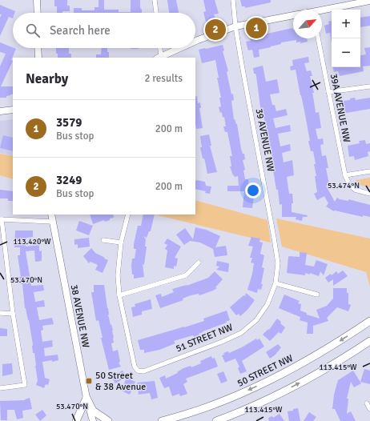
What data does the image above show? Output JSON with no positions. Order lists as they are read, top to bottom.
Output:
{
  "streets": {
    "main road": ["50 STREET NW"],
    "street": [
      "39A AVENUE NW",
      "39 AVENUE NW",
      "38 AVENUE NW",
      "51 STREET NW"
    ]
  },
  "crossings": [
    ["39 AVENUE NW", "51 STREET NW"]
  ],
  "places": {
    "transit": ["50 Street & 38 Avenue"]
  },
  "north": "top right",
  "page": {
    "map_buttons": ["+", "−"],
    "search": "Search here",
    "pins": ["1", "2"],
    "heading": ["Nearby", "2 results"],
    "list": [
      {
        "mark": "1",
        "name": "3579",
        "note": "Bus stop",
        "value": "200 m"
      },
      {
        "mark": "2",
        "name": "3249",
        "note": "Bus stop",
        "value": "200 m"
      }
    ]
  },
  "coordinates": [
    "53.474°N",
    "113.420°W",
    "53.470°N",
    "113.415°W"
  ]
}
